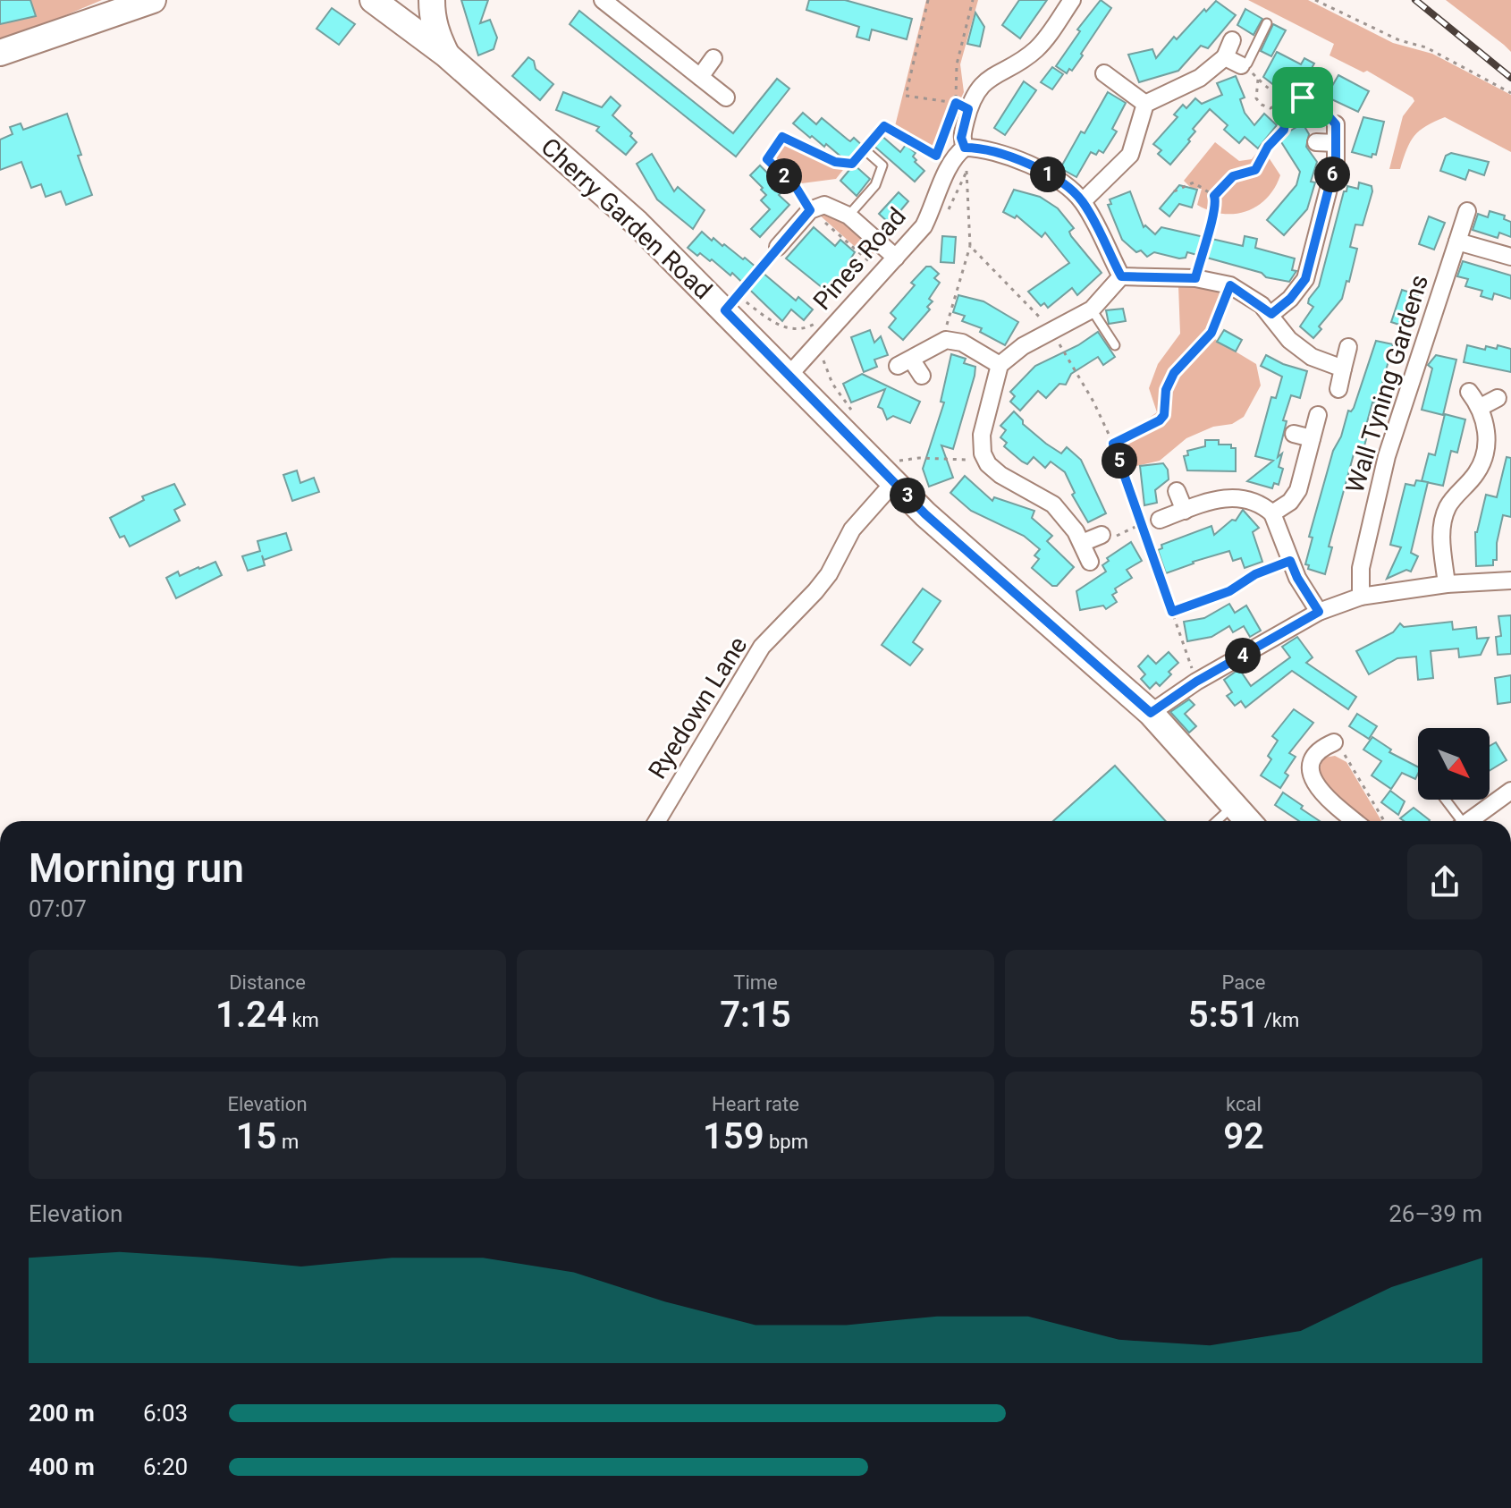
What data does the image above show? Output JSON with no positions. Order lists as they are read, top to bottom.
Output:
{
  "streets": {
    "main road": ["Cherry Garden Road"],
    "street": ["Pines Road", "Wall Tyning Gardens", "Ryedown Lane"]
  },
  "crossings": [
    ["Cherry Garden Road", "Pines Road"],
    ["Cherry Garden Road", "Ryedown Lane"]
  ],
  "north": "bottom right",
  "page": {
    "pins": [
      "1",
      "6",
      "2",
      "5",
      "3",
      "4"
    ],
    "heading": ["Morning run", "07:07"],
    "stats": [
      ["Distance", "1.24 km"],
      ["Time", "7:15"],
      ["Pace", "5:51 /km"],
      ["Elevation", "15 m"],
      ["Heart rate", "159 bpm"],
      ["kcal", "92"]
    ],
    "chart": ["Elevation", "26–39 m"],
    "list": [
      {
        "name": "200 m",
        "note": "6:03"
      },
      {
        "name": "400 m",
        "note": "6:20"
      }
    ]
  }
}
